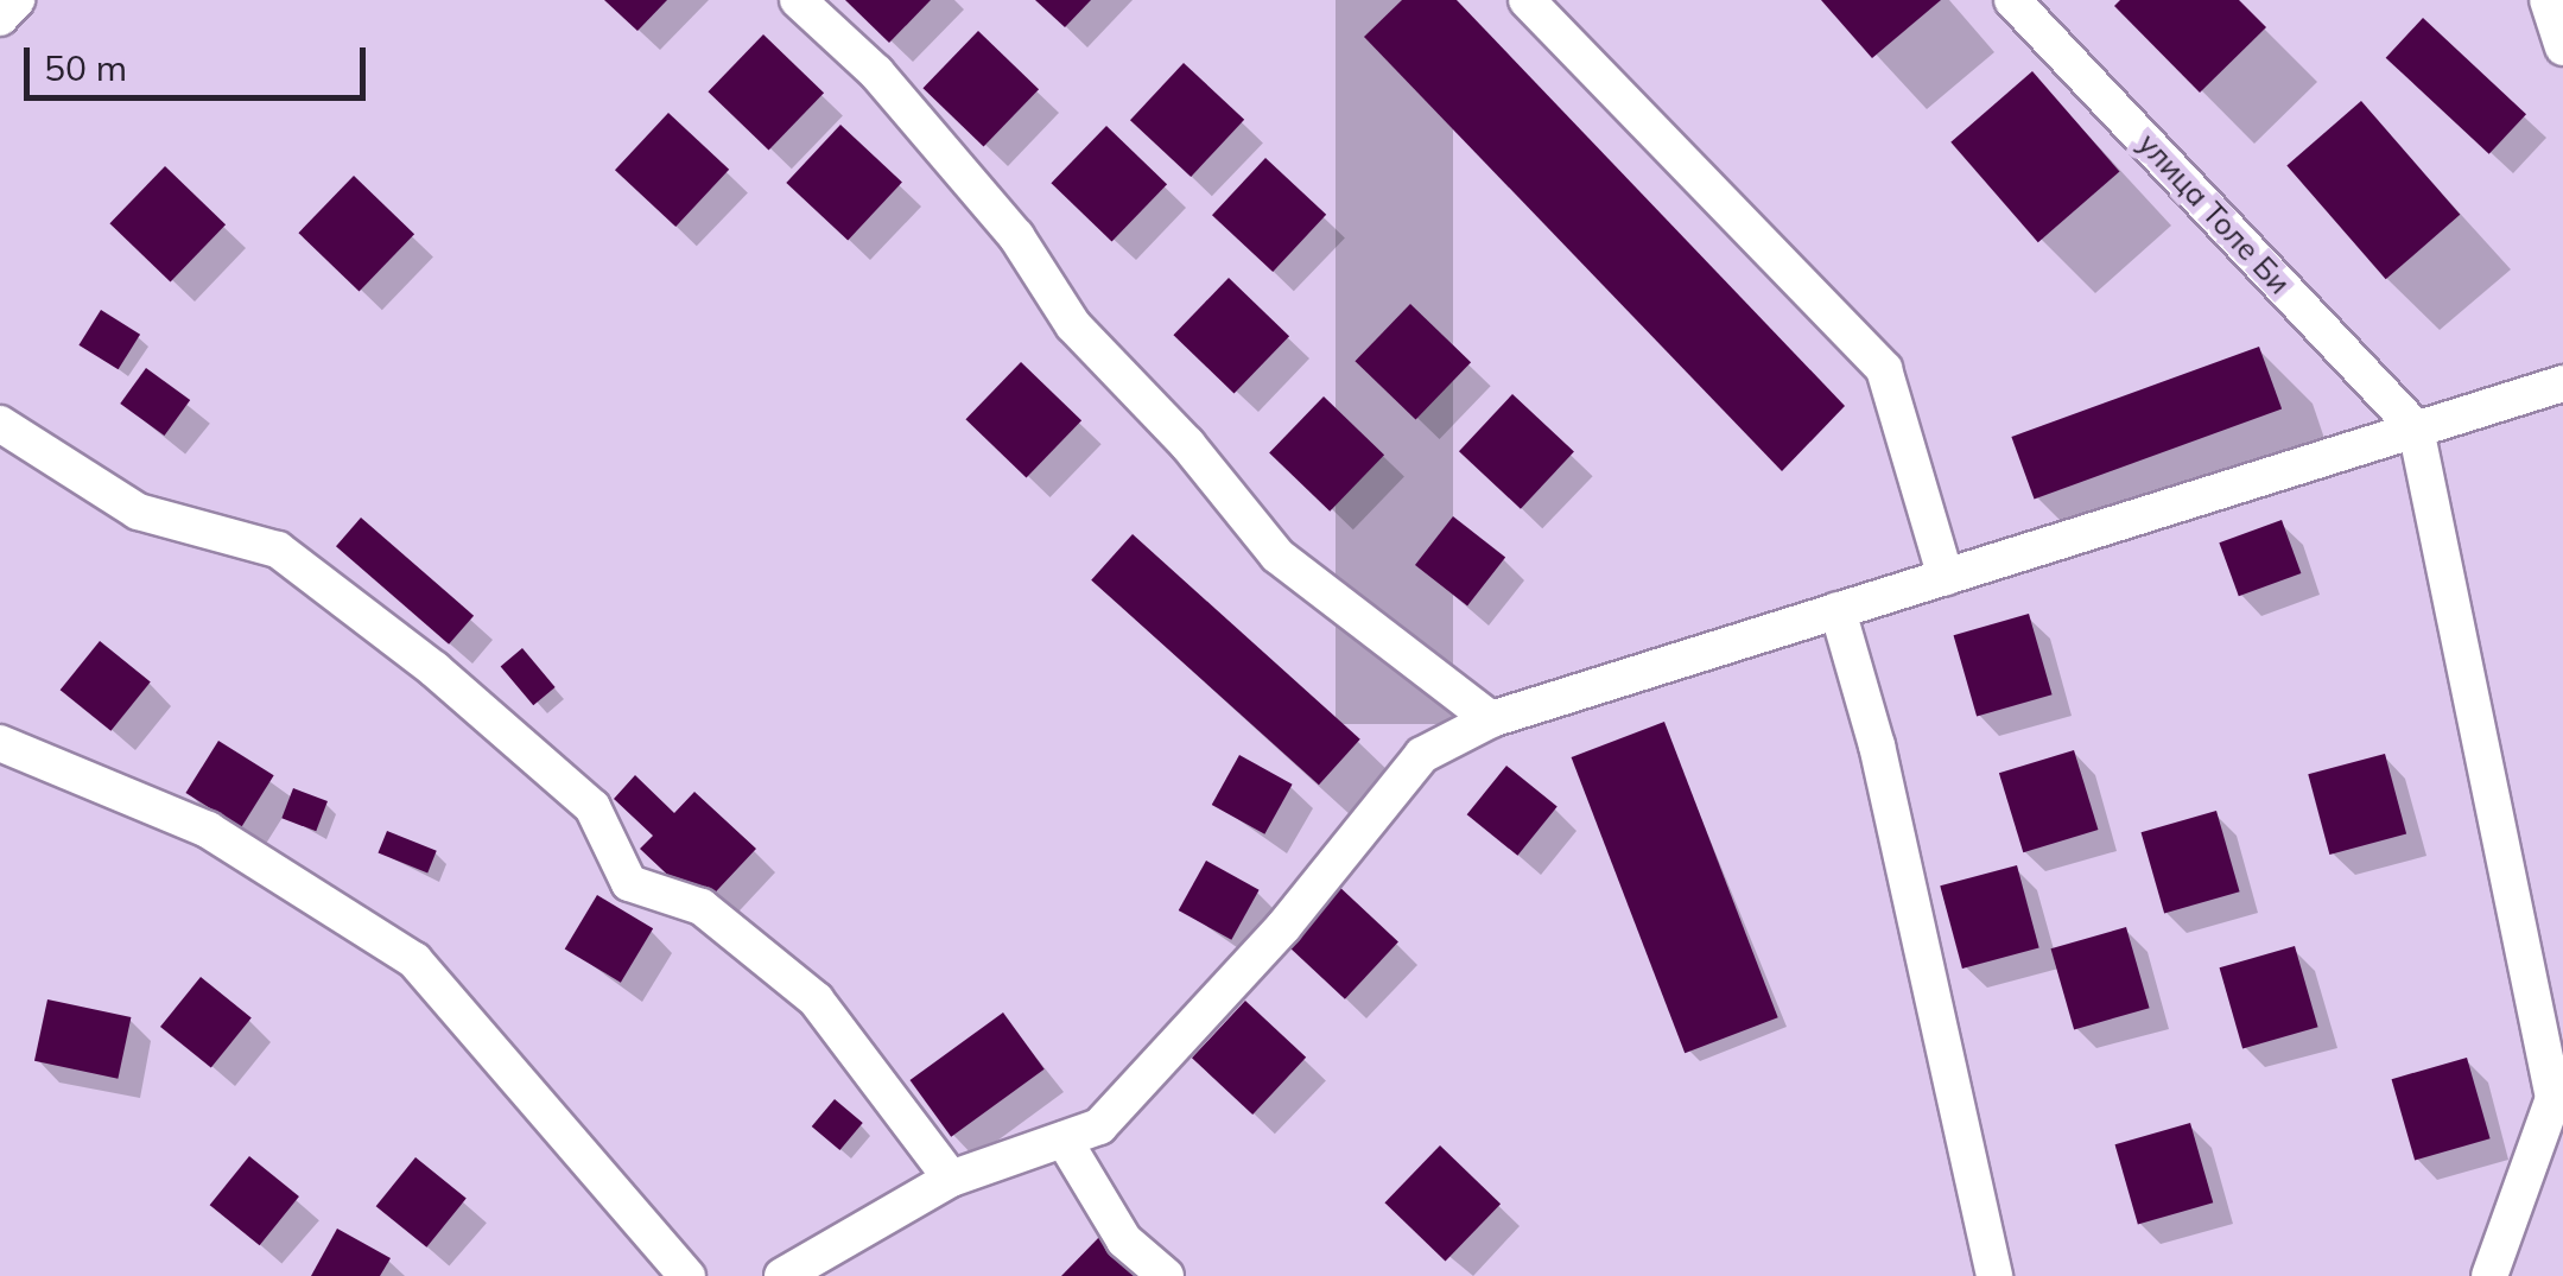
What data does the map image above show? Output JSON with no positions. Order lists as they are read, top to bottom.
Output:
{
  "streets": {
    "street": ["улица Толе Би"]
  },
  "scale_bar": "50 m"
}
